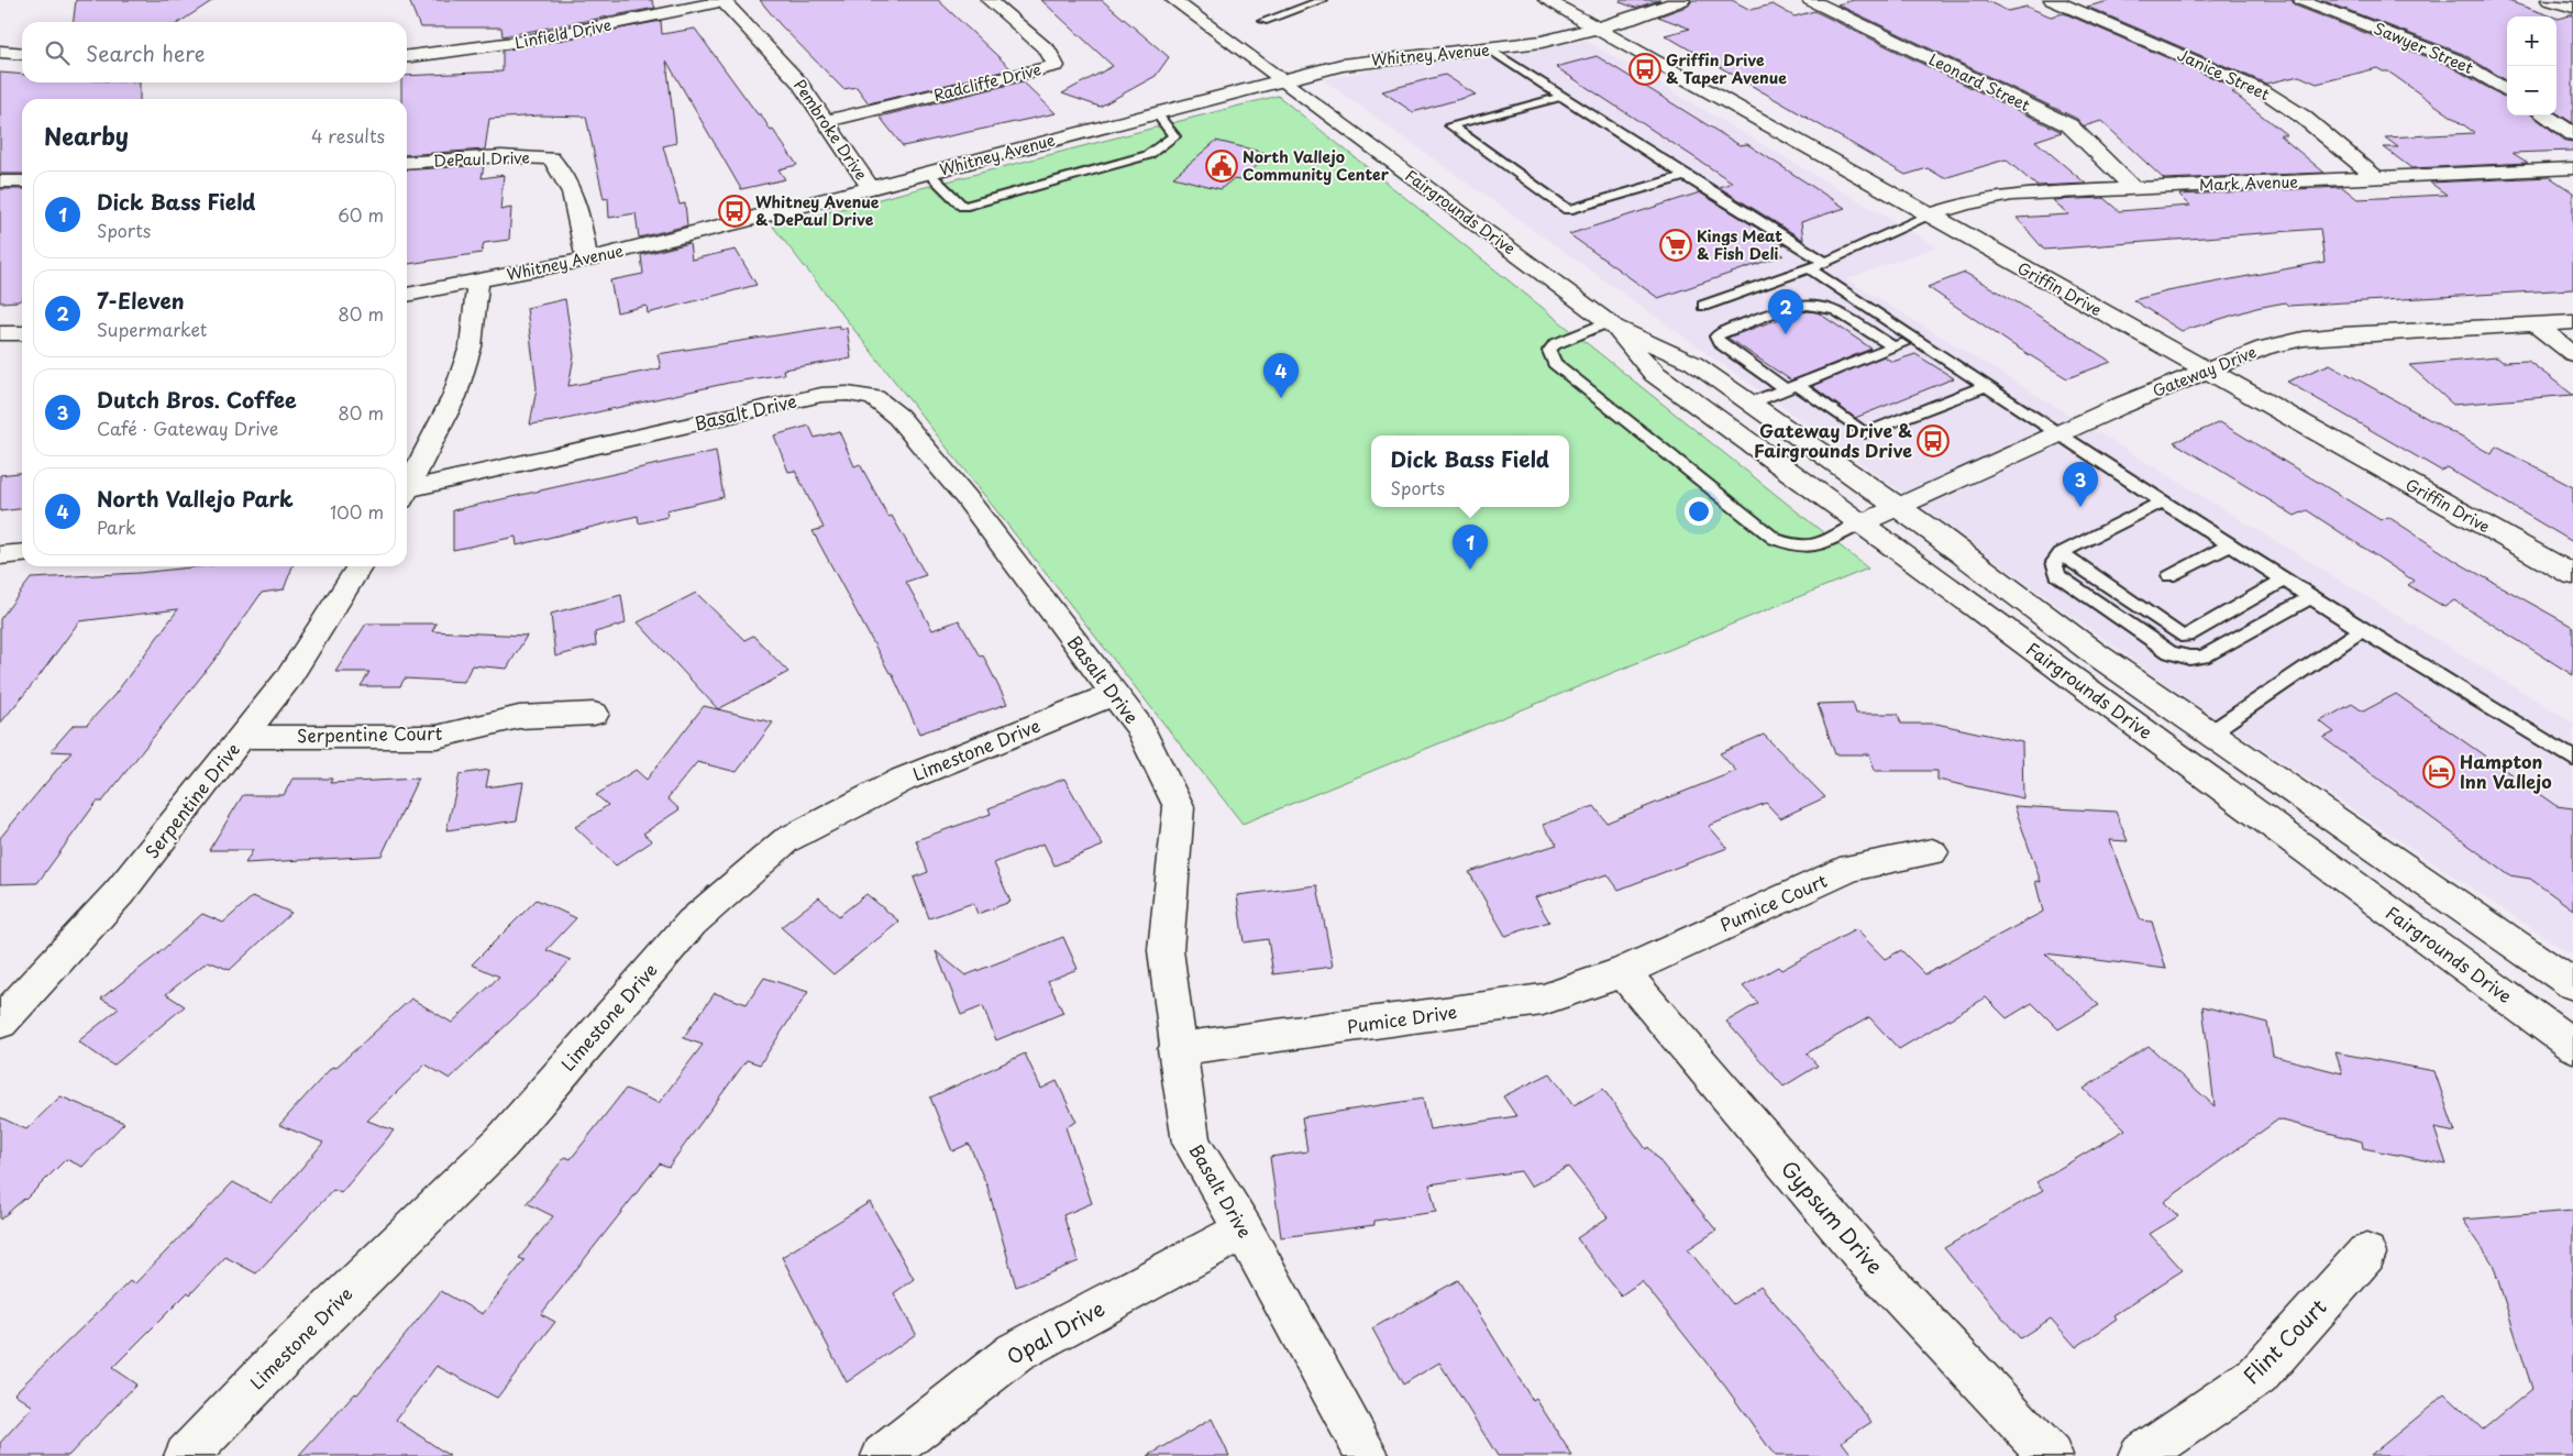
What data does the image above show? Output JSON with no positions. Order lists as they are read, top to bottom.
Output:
{
  "streets": {
    "street": [
      "Linfield Drive",
      "Sawyer Street",
      "Whitney Avenue",
      "Janice Street",
      "Radcliffe Drive",
      "Leonard Street",
      "Pembroke Drive",
      "DePaul Drive",
      "Mark Avenue",
      "Fairgrounds Drive",
      "Griffin Drive",
      "Gateway Drive",
      "Basalt Drive",
      "Serpentine Court",
      "Limestone Drive",
      "Serpentine Drive",
      "Pumice Court",
      "Pumice Drive",
      "Gypsum Drive",
      "Opal Drive",
      "Flint Court"
    ]
  },
  "crossings": [
    ["Linfield Drive", "Pembroke Drive"],
    ["Whitney Avenue", "Pembroke Drive"],
    ["Whitney Avenue", "DePaul Drive"],
    ["Whitney Avenue", "Fairgrounds Drive"],
    ["Whitney Avenue", "Griffin Drive"],
    ["Janice Street", "Mark Avenue"],
    ["Radcliffe Drive", "Pembroke Drive"],
    ["Leonard Street", "Mark Avenue"],
    ["Mark Avenue", "Griffin Drive"],
    ["Fairgrounds Drive", "Gateway Drive"],
    ["Griffin Drive", "Gateway Drive"],
    ["Basalt Drive", "Limestone Drive"],
    ["Basalt Drive", "Pumice Drive"],
    ["Basalt Drive", "Opal Drive"],
    ["Serpentine Court", "Serpentine Drive"],
    ["Pumice Court", "Pumice Drive"],
    ["Pumice Court", "Gypsum Drive"],
    ["Pumice Drive", "Gypsum Drive"]
  ],
  "places": {
    "bus stop": ["Griffin Drive & Taper Avenue", "Whitney Avenue & DePaul Drive", "Gateway Drive & Fairgrounds Drive"],
    "public building": ["North Vallejo Community Center"],
    "supermarket": ["Kings Meat & Fish Deli"],
    "hotel": ["Hampton Inn Vallejo"]
  },
  "page": {
    "map_buttons": ["+", "−"],
    "search": "Search here",
    "heading": ["Nearby", "4 results"],
    "list": [
      {
        "mark": "1",
        "name": "Dick Bass Field",
        "note": "Sports",
        "value": "60 m"
      },
      {
        "mark": "2",
        "name": "7-Eleven",
        "note": "Supermarket",
        "value": "80 m"
      },
      {
        "mark": "3",
        "name": "Dutch Bros. Coffee",
        "note": "Café · Gateway Drive",
        "value": "80 m"
      },
      {
        "mark": "4",
        "name": "North Vallejo Park",
        "note": "Park",
        "value": "100 m"
      }
    ],
    "pins": [
      "2",
      "4",
      "3",
      "1"
    ],
    "popup": ["Dick Bass Field", "Sports"]
  }
}
